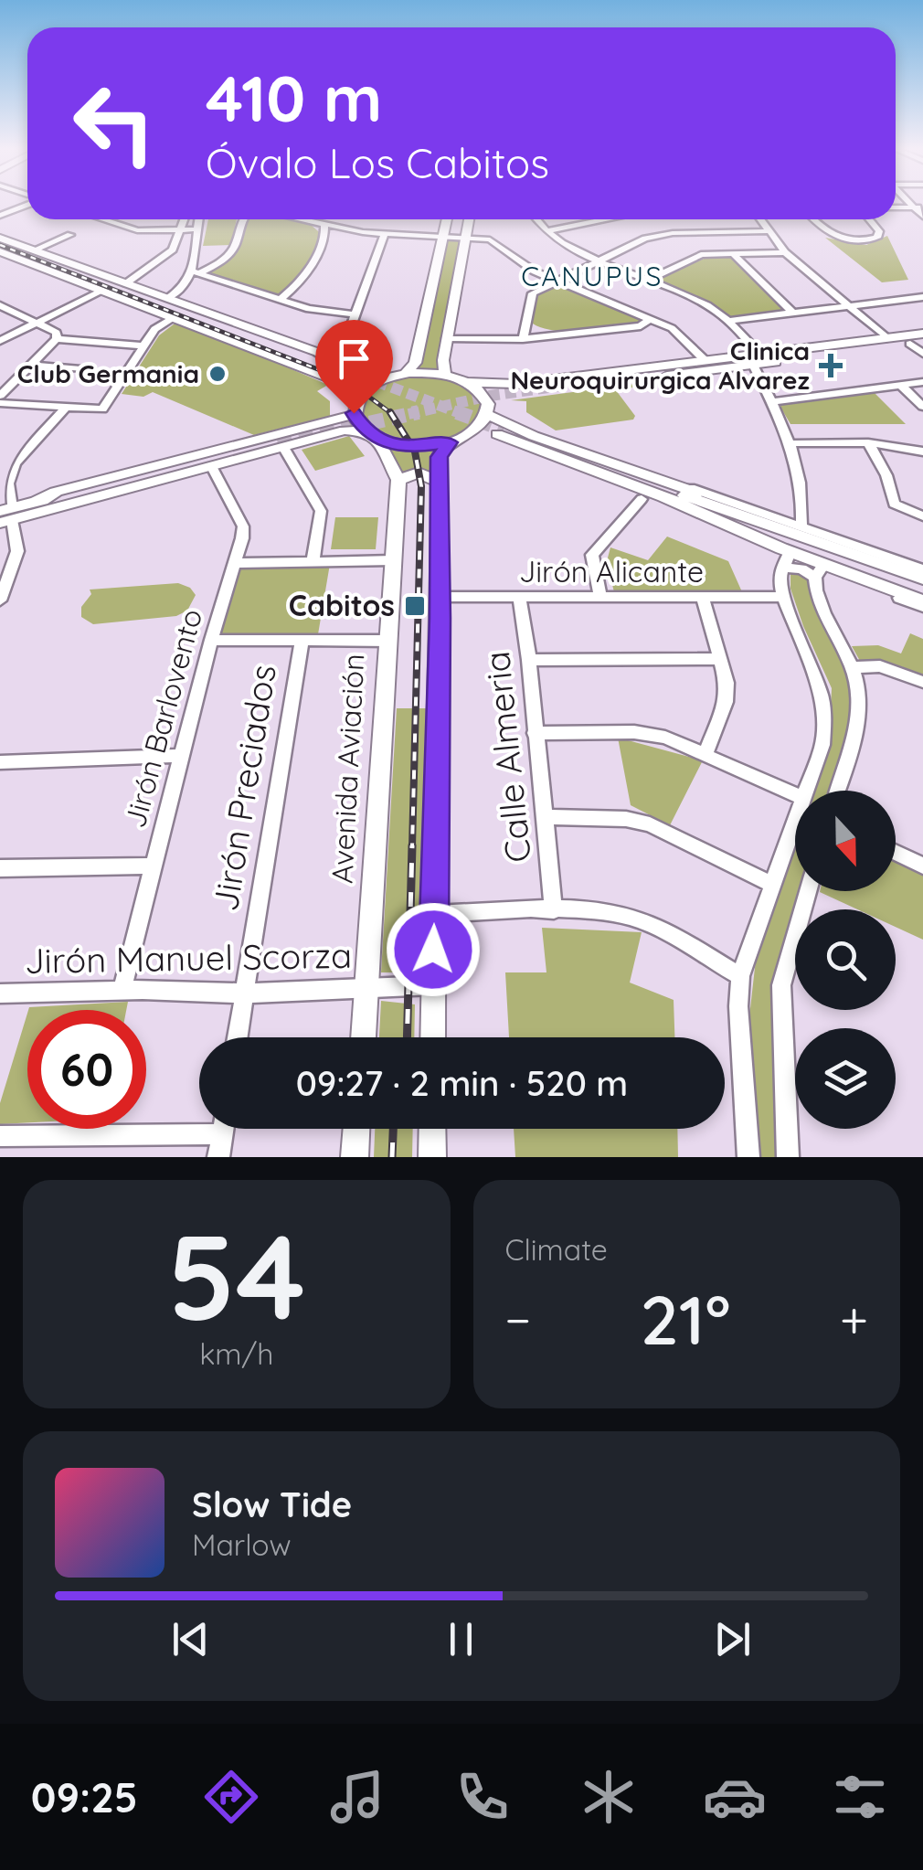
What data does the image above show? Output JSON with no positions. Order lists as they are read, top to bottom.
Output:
{
  "streets": {
    "main road": ["Avenida Aviación"],
    "street": [
      "Jirón Alicante",
      "Jirón Barlovento",
      "Calle Almeria",
      "Jirón Preciados",
      "Jirón Manuel Scorza"
    ]
  },
  "crossings": [
    ["Jirón Alicante", "Calle Almeria"],
    ["Jirón Barlovento", "Jirón Manuel Scorza"],
    ["Avenida Aviación", "Jirón Manuel Scorza"],
    ["Jirón Preciados", "Jirón Manuel Scorza"]
  ],
  "districts": ["CANUPUS"],
  "places": {
    "health": ["Clinica Neuroquirurgica Alvarez"],
    "other": ["Club Germania"],
    "transit": ["Cabitos"]
  },
  "north": "bottom",
  "page": {
    "turn": ["410 m", "Óvalo Los Cabitos"],
    "limit": "60",
    "trip": "09:27 · 2 min · 520 m",
    "tile": [
      ["54", "km/h"],
      "Climate"
    ],
    "heat": ["−", "21°", "+"],
    "song": ["Slow Tide", "Marlow"],
    "tabs": "09:25"
  }
}
